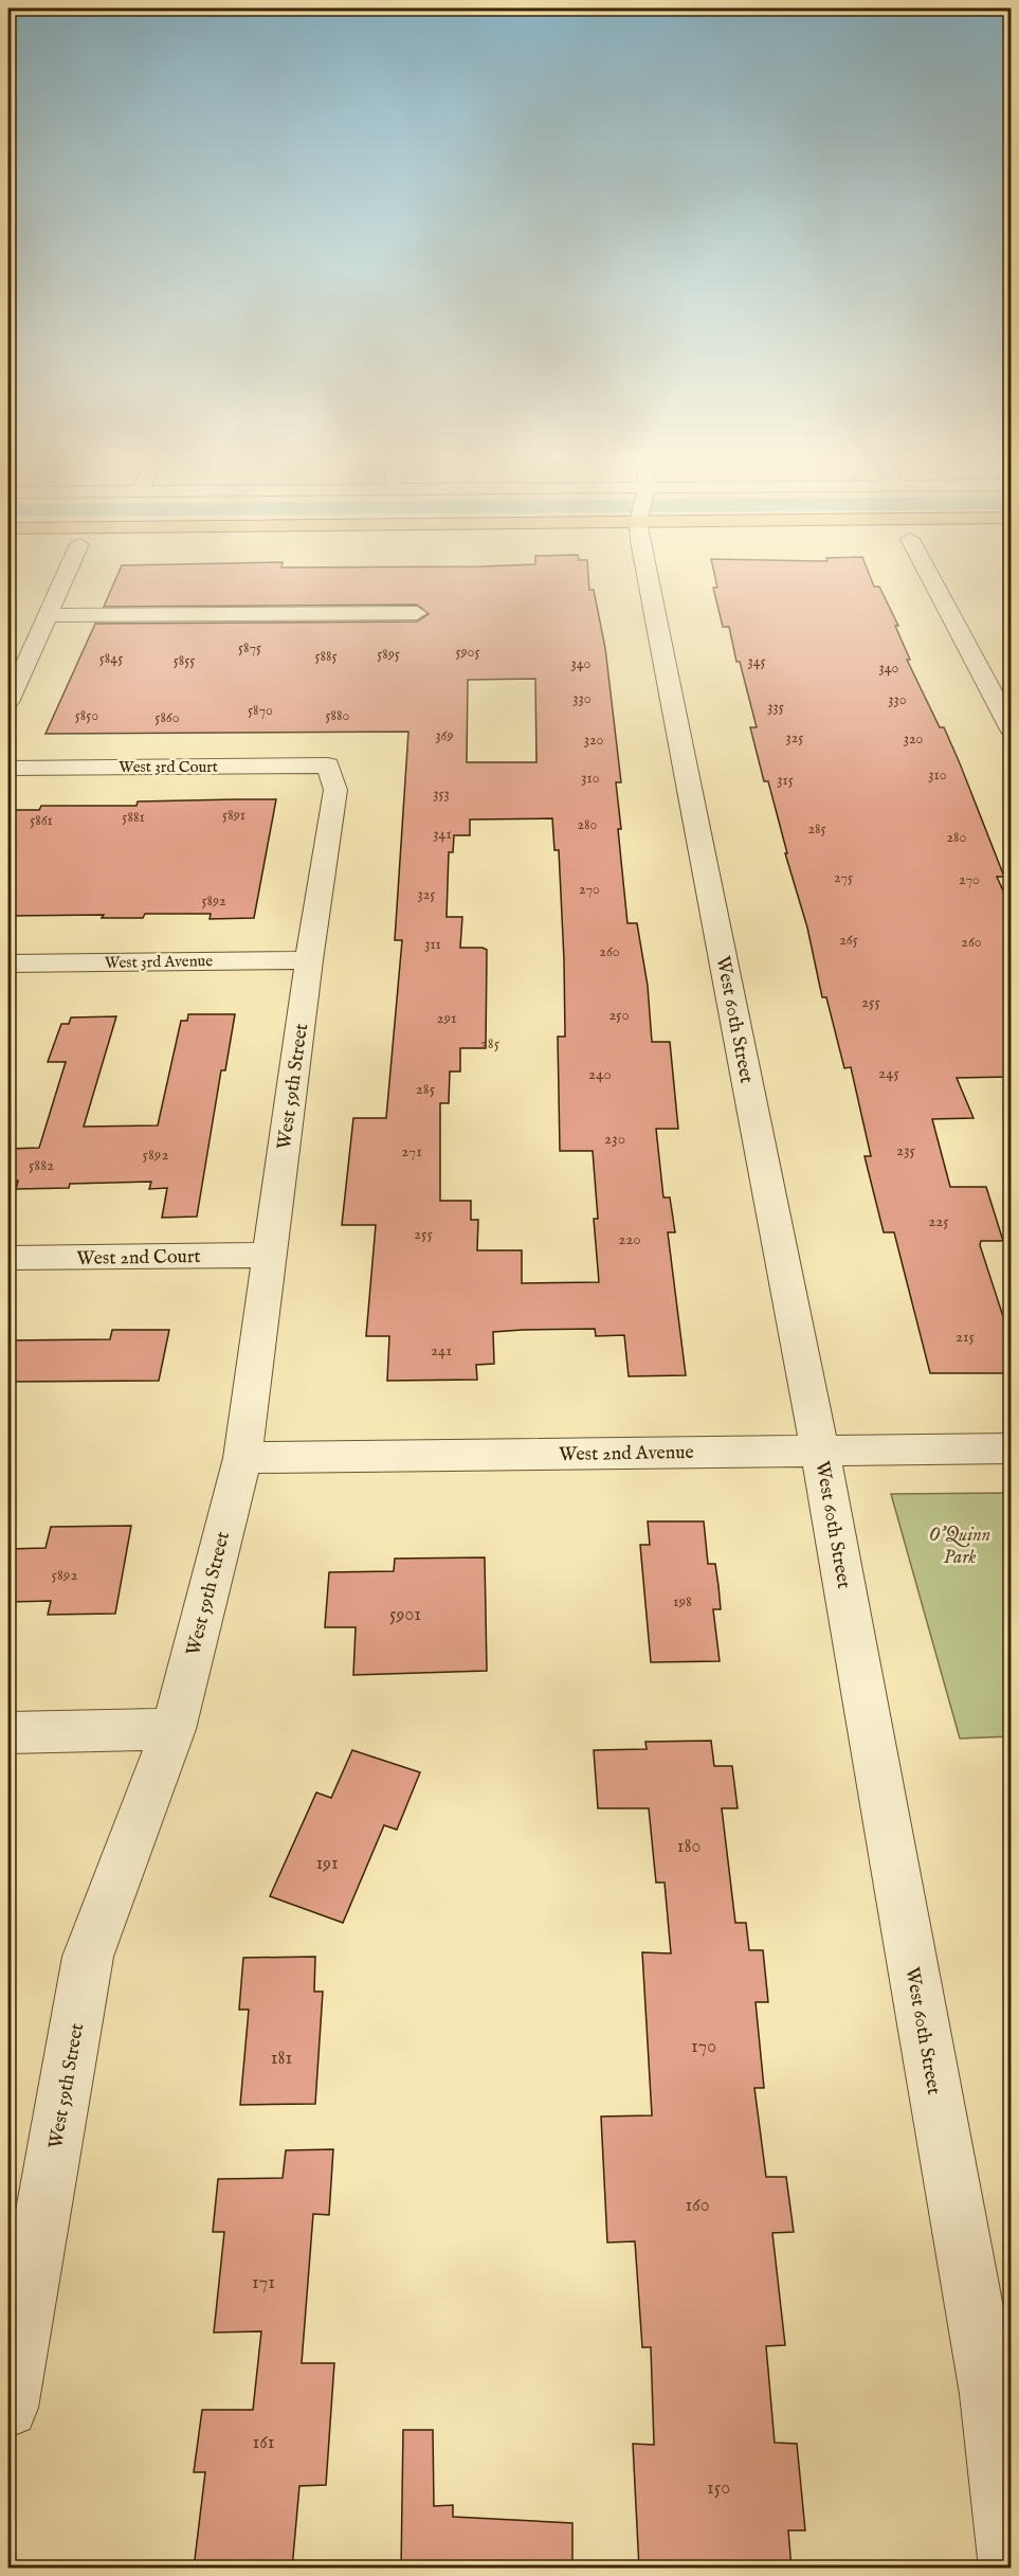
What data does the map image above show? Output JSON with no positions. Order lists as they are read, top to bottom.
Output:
{
  "streets": {
    "street": [
      "West 3rd Court",
      "West 3rd Avenue",
      "West 60th Street",
      "West 59th Street",
      "West 2nd Court",
      "West 2nd Avenue"
    ]
  },
  "crossings": [
    ["West 3rd Court", "West 59th Street"],
    ["West 3rd Avenue", "West 59th Street"],
    ["West 60th Street", "West 2nd Avenue"],
    ["West 59th Street", "West 2nd Court"],
    ["West 59th Street", "West 2nd Avenue"]
  ],
  "parks": ["O'Quinn Park"],
  "house_numbers": [
    "5875",
    "5905",
    "5895",
    "5885",
    "5845",
    "5855",
    "345",
    "340",
    "340",
    "330",
    "330",
    "335",
    "5870",
    "5850",
    "5880",
    "5860",
    "369",
    "325",
    "320",
    "320",
    "310",
    "310",
    "315",
    "353",
    "5891",
    "5881",
    "5861",
    "280",
    "285",
    "341",
    "280",
    "275",
    "270",
    "270",
    "325",
    "5892",
    "265",
    "260",
    "311",
    "260",
    "255",
    "250",
    "291",
    "285",
    "245",
    "240",
    "285",
    "230",
    "235",
    "271",
    "5892",
    "5882",
    "225",
    "255",
    "220",
    "215",
    "241",
    "5892",
    "198",
    "5901",
    "180",
    "191",
    "170",
    "181",
    "160",
    "171",
    "161",
    "150"
  ]
}
